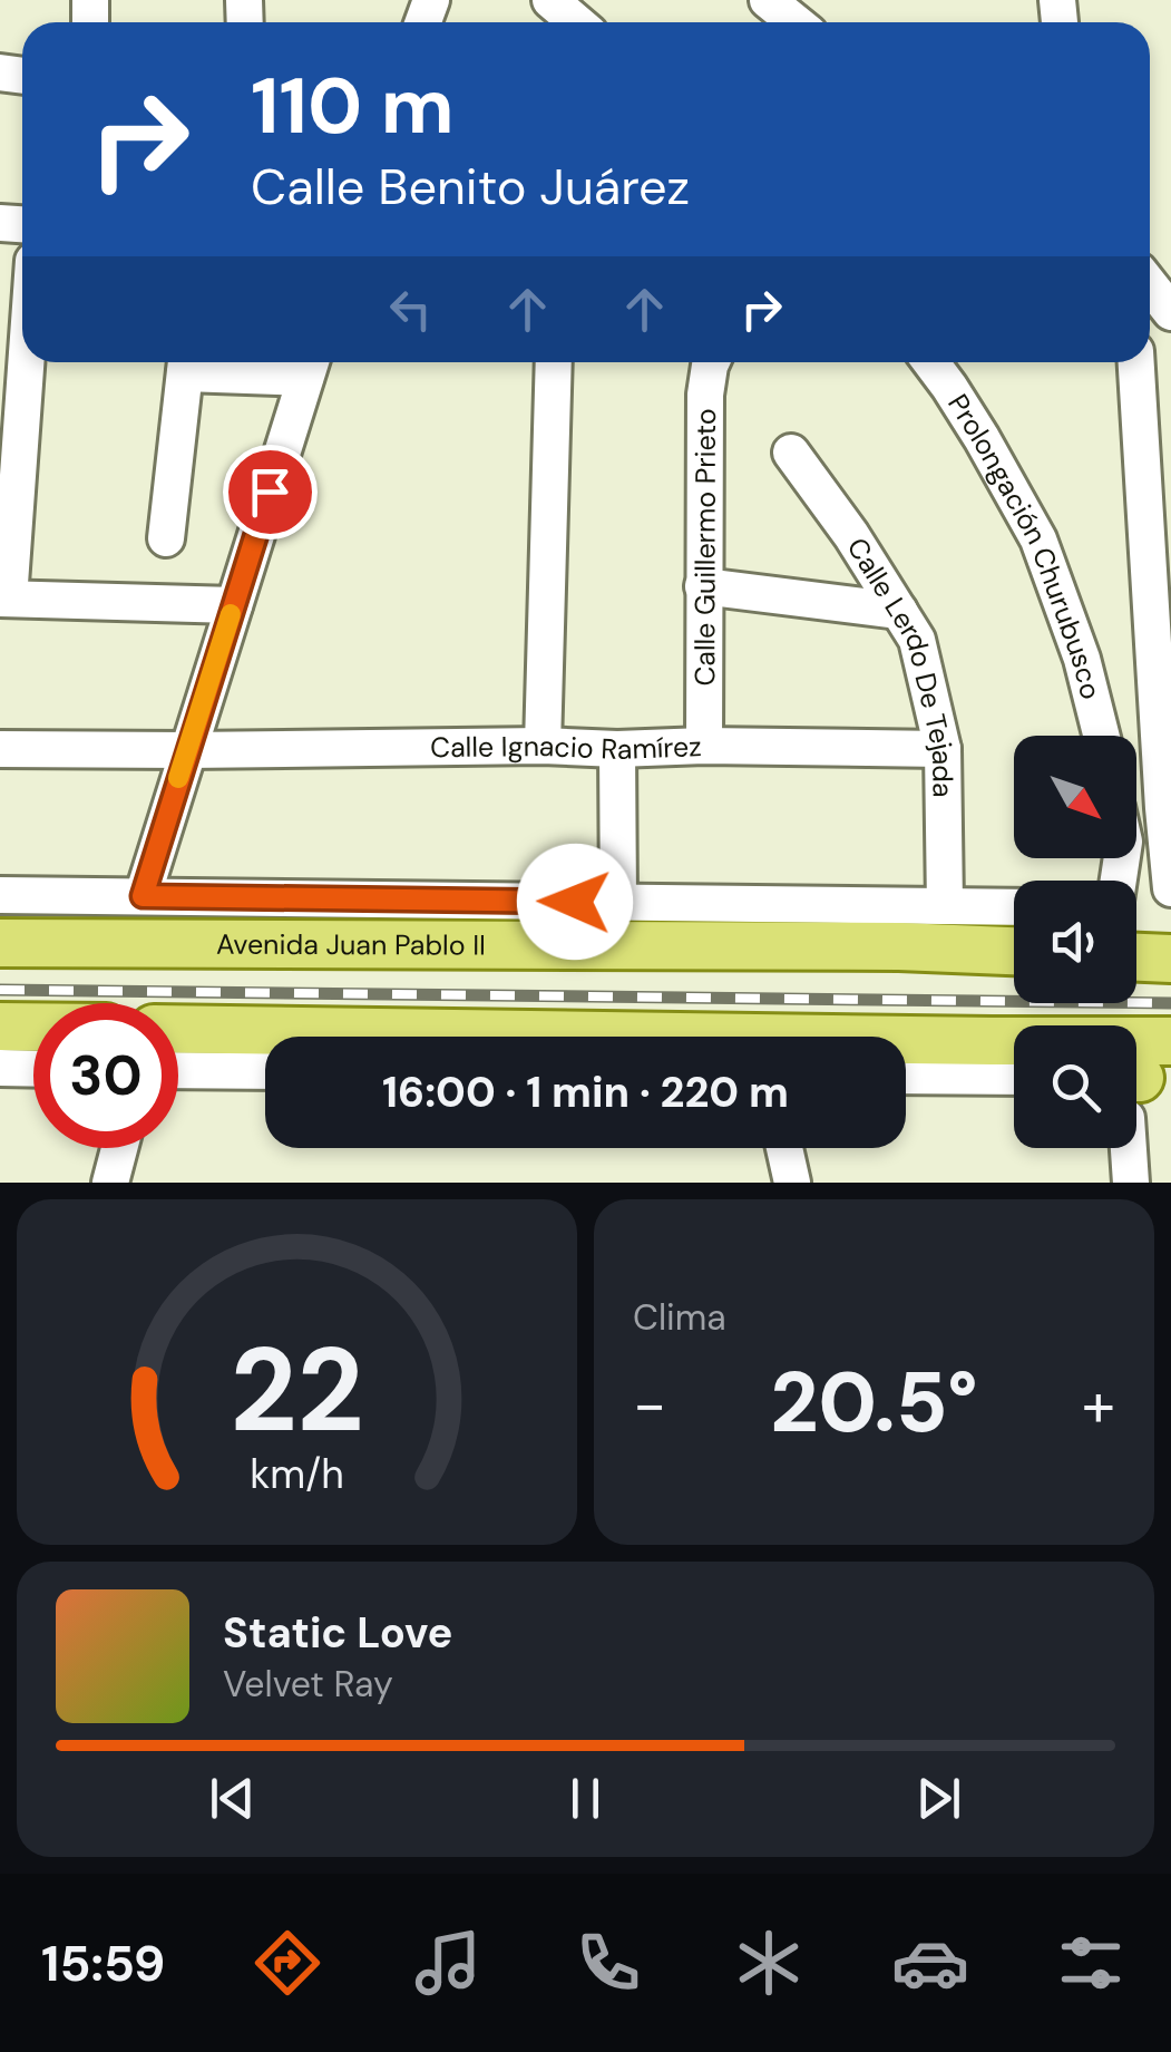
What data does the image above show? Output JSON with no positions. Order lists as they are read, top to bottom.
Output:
{
  "streets": {
    "main road": ["Avenida Juan Pablo II"],
    "street": [
      "Calle Guillermo Prieto",
      "Prolongación Churubusco",
      "Calle Lerdo De Tejada",
      "Calle Ignacio Ramírez"
    ]
  },
  "crossings": [
    ["Calle Guillermo Prieto", "Calle Ignacio Ramírez"],
    ["Calle Lerdo De Tejada", "Calle Ignacio Ramírez"]
  ],
  "north": "bottom right",
  "page": {
    "turn": ["110 m", "Calle Benito Juárez"],
    "limit": "30",
    "trip": "16:00 · 1 min · 220 m",
    "tile": "Clima",
    "heat": ["−", "20.5°", "+"],
    "song": ["Static Love", "Velvet Ray"],
    "tabs": "15:59",
    "gauge": ["22", "km/h"]
  }
}
